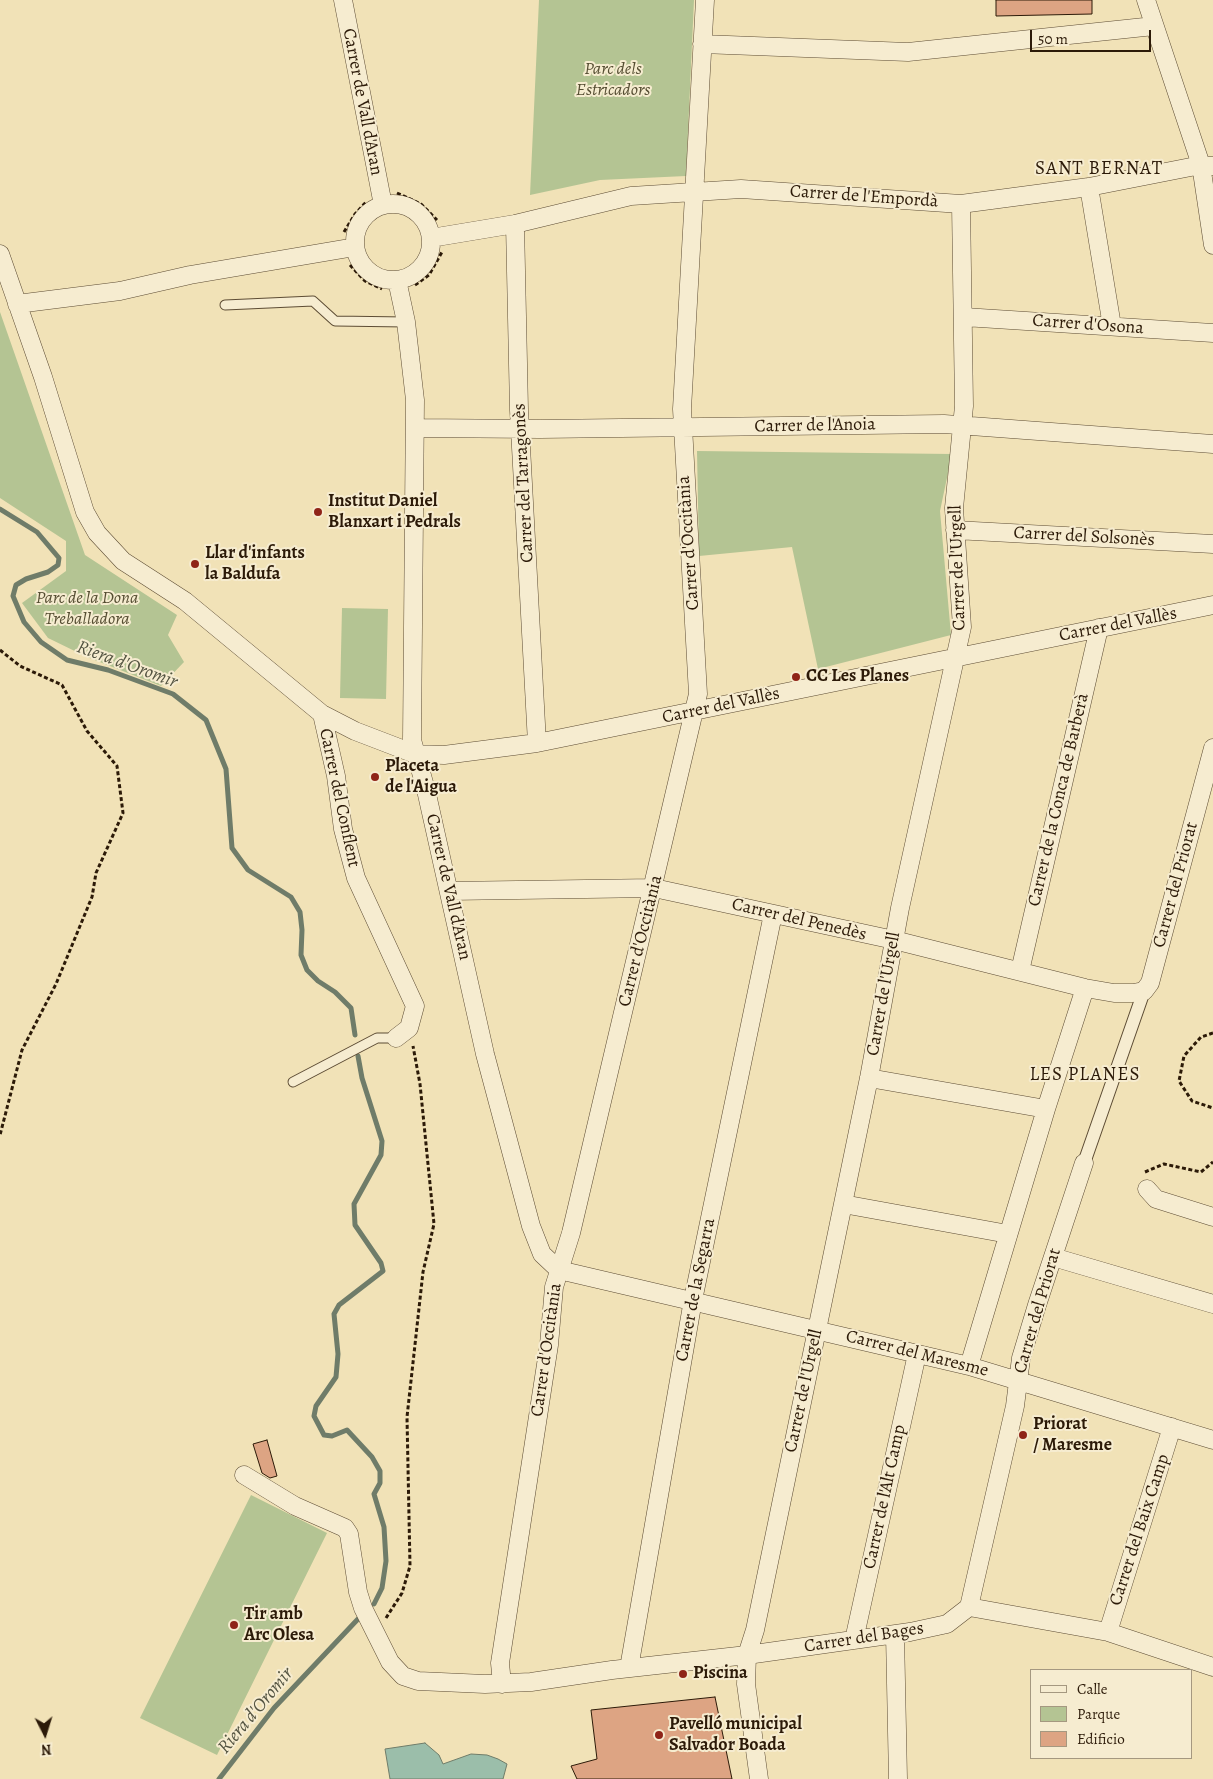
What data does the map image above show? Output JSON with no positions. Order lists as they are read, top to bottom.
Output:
{
  "streets": {
    "street": [
      "Carrer de Vall d'Aran",
      "Carrer de l'Empordà",
      "Carrer d'Osona",
      "Carrer de l'Anoia",
      "Carrer del Tarragonès",
      "Carrer del Solsonès",
      "Carrer d'Occitània",
      "Carrer de l'Urgell",
      "Carrer del Vallès",
      "Carrer del Conflent",
      "Carrer de la Conca de Barberà",
      "Carrer del Priorat",
      "Carrer del Penedès",
      "Carrer de la Segarra",
      "Carrer del Maresme",
      "Carrer de l'Alt Camp",
      "Carrer del Baix Camp",
      "Carrer del Bages"
    ]
  },
  "crossings": [
    ["Carrer de Vall d'Aran", "Carrer de l'Empordà"],
    ["Carrer de Vall d'Aran", "Carrer de l'Anoia"],
    ["Carrer de Vall d'Aran", "Carrer d'Occitània"],
    ["Carrer de Vall d'Aran", "Carrer del Vallès"],
    ["Carrer de Vall d'Aran", "Carrer del Penedès"],
    ["Carrer de Vall d'Aran", "Carrer del Maresme"],
    ["Carrer de l'Empordà", "Carrer del Tarragonès"],
    ["Carrer de l'Empordà", "Carrer d'Occitània"],
    ["Carrer de l'Empordà", "Carrer de l'Urgell"],
    ["Carrer d'Osona", "Carrer de l'Urgell"],
    ["Carrer de l'Anoia", "Carrer del Tarragonès"],
    ["Carrer de l'Anoia", "Carrer d'Occitània"],
    ["Carrer de l'Anoia", "Carrer de l'Urgell"],
    ["Carrer del Tarragonès", "Carrer del Vallès"],
    ["Carrer del Solsonès", "Carrer de l'Urgell"],
    ["Carrer d'Occitània", "Carrer del Vallès"],
    ["Carrer d'Occitània", "Carrer del Penedès"],
    ["Carrer d'Occitània", "Carrer del Maresme"],
    ["Carrer d'Occitània", "Carrer del Bages"],
    ["Carrer de l'Urgell", "Carrer del Vallès"],
    ["Carrer de l'Urgell", "Carrer del Penedès"],
    ["Carrer de l'Urgell", "Carrer del Maresme"],
    ["Carrer de l'Urgell", "Carrer del Bages"],
    ["Carrer del Vallès", "Carrer del Conflent"],
    ["Carrer del Vallès", "Carrer de la Conca de Barberà"],
    ["Carrer de la Conca de Barberà", "Carrer del Penedès"],
    ["Carrer del Priorat", "Carrer del Penedès"],
    ["Carrer del Priorat", "Carrer del Maresme"],
    ["Carrer del Priorat", "Carrer del Bages"],
    ["Carrer del Penedès", "Carrer de la Segarra"],
    ["Carrer de la Segarra", "Carrer del Maresme"],
    ["Carrer de la Segarra", "Carrer del Bages"],
    ["Carrer del Maresme", "Carrer de l'Alt Camp"],
    ["Carrer del Maresme", "Carrer del Baix Camp"],
    ["Carrer de l'Alt Camp", "Carrer del Bages"]
  ],
  "districts": ["SANT BERNAT", "LES PLANES"],
  "water": ["Riera d'Oromir"],
  "parks": ["Parc dels Estricadors", "Parc de la Dona Treballadora"],
  "places": [
    "Institut Daniel Blanxart i Pedrals",
    "Llar d'infants la Baldufa",
    "CC Les Planes",
    "Placeta de l'Aigua",
    "Priorat / Maresme",
    "Tir amb Arc Olesa",
    "Piscina",
    "Pavelló municipal Salvador Boada"
  ],
  "legend": ["Calle", "Parque", "Edificio"],
  "scale_bar": "50 m",
  "north": "bottom"
}
